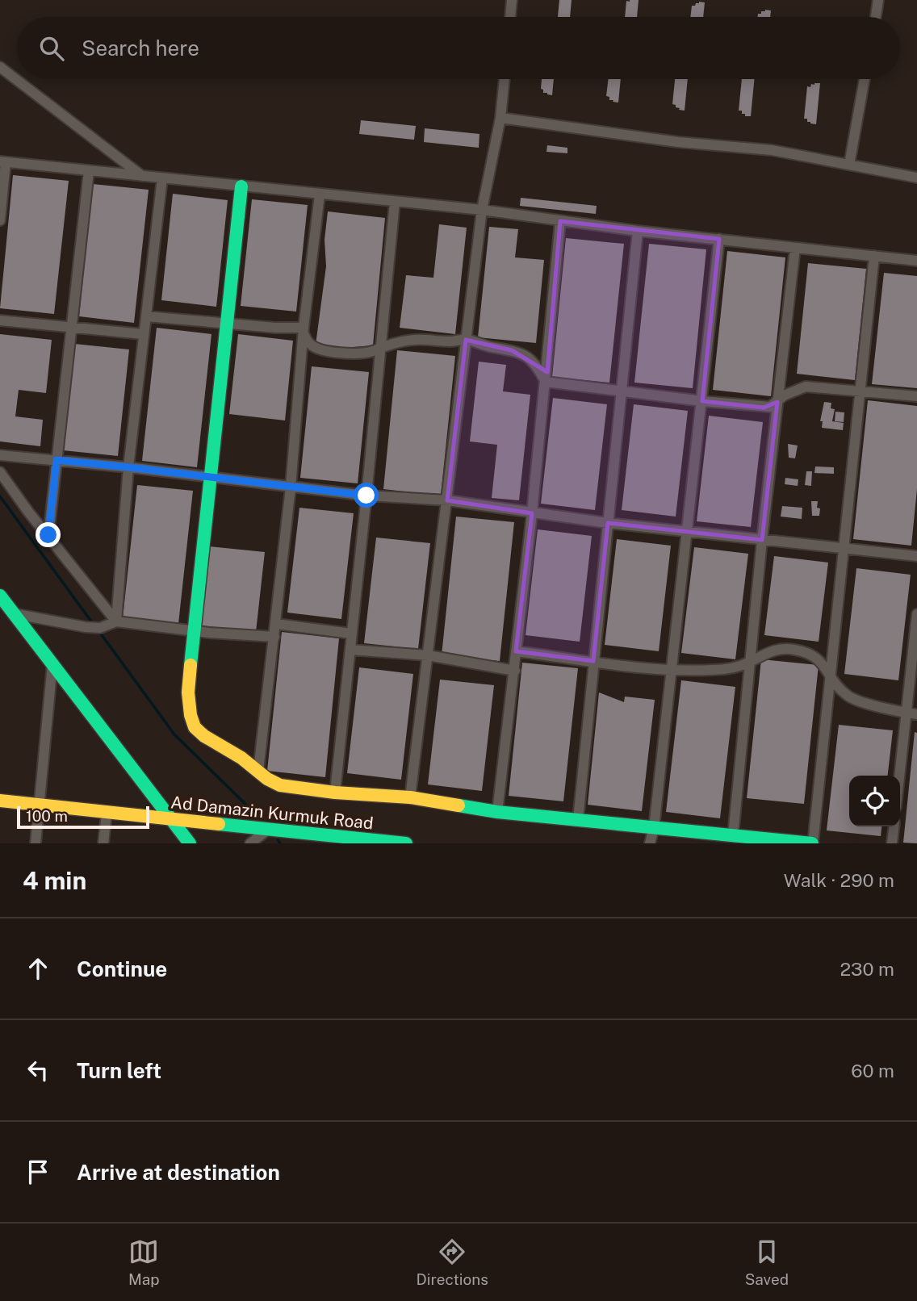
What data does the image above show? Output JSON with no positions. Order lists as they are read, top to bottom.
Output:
{
  "streets": {
    "main road": ["Ad Damazin Kurmuk Road"]
  },
  "scale_bar": "100 m",
  "page": {
    "search": "Search here",
    "scale": "100 m",
    "heading": ["4 min", "Walk · 290 m"],
    "list": [
      ["Continue", "230 m"],
      ["Turn left", "60 m"],
      "Arrive at destination"
    ],
    "nav": ["Map", "Directions", "Saved"]
  }
}
